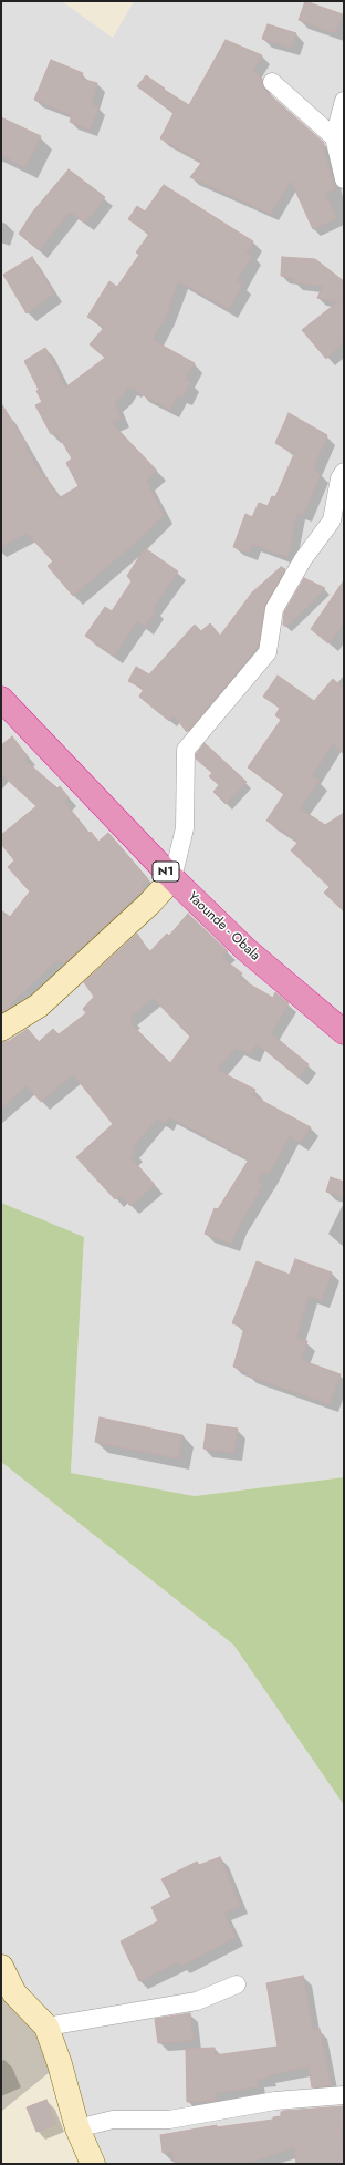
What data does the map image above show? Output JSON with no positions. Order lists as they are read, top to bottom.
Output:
{
  "streets": {
    "highway": ["N1", "Yaounde - Obala"]
  }
}
